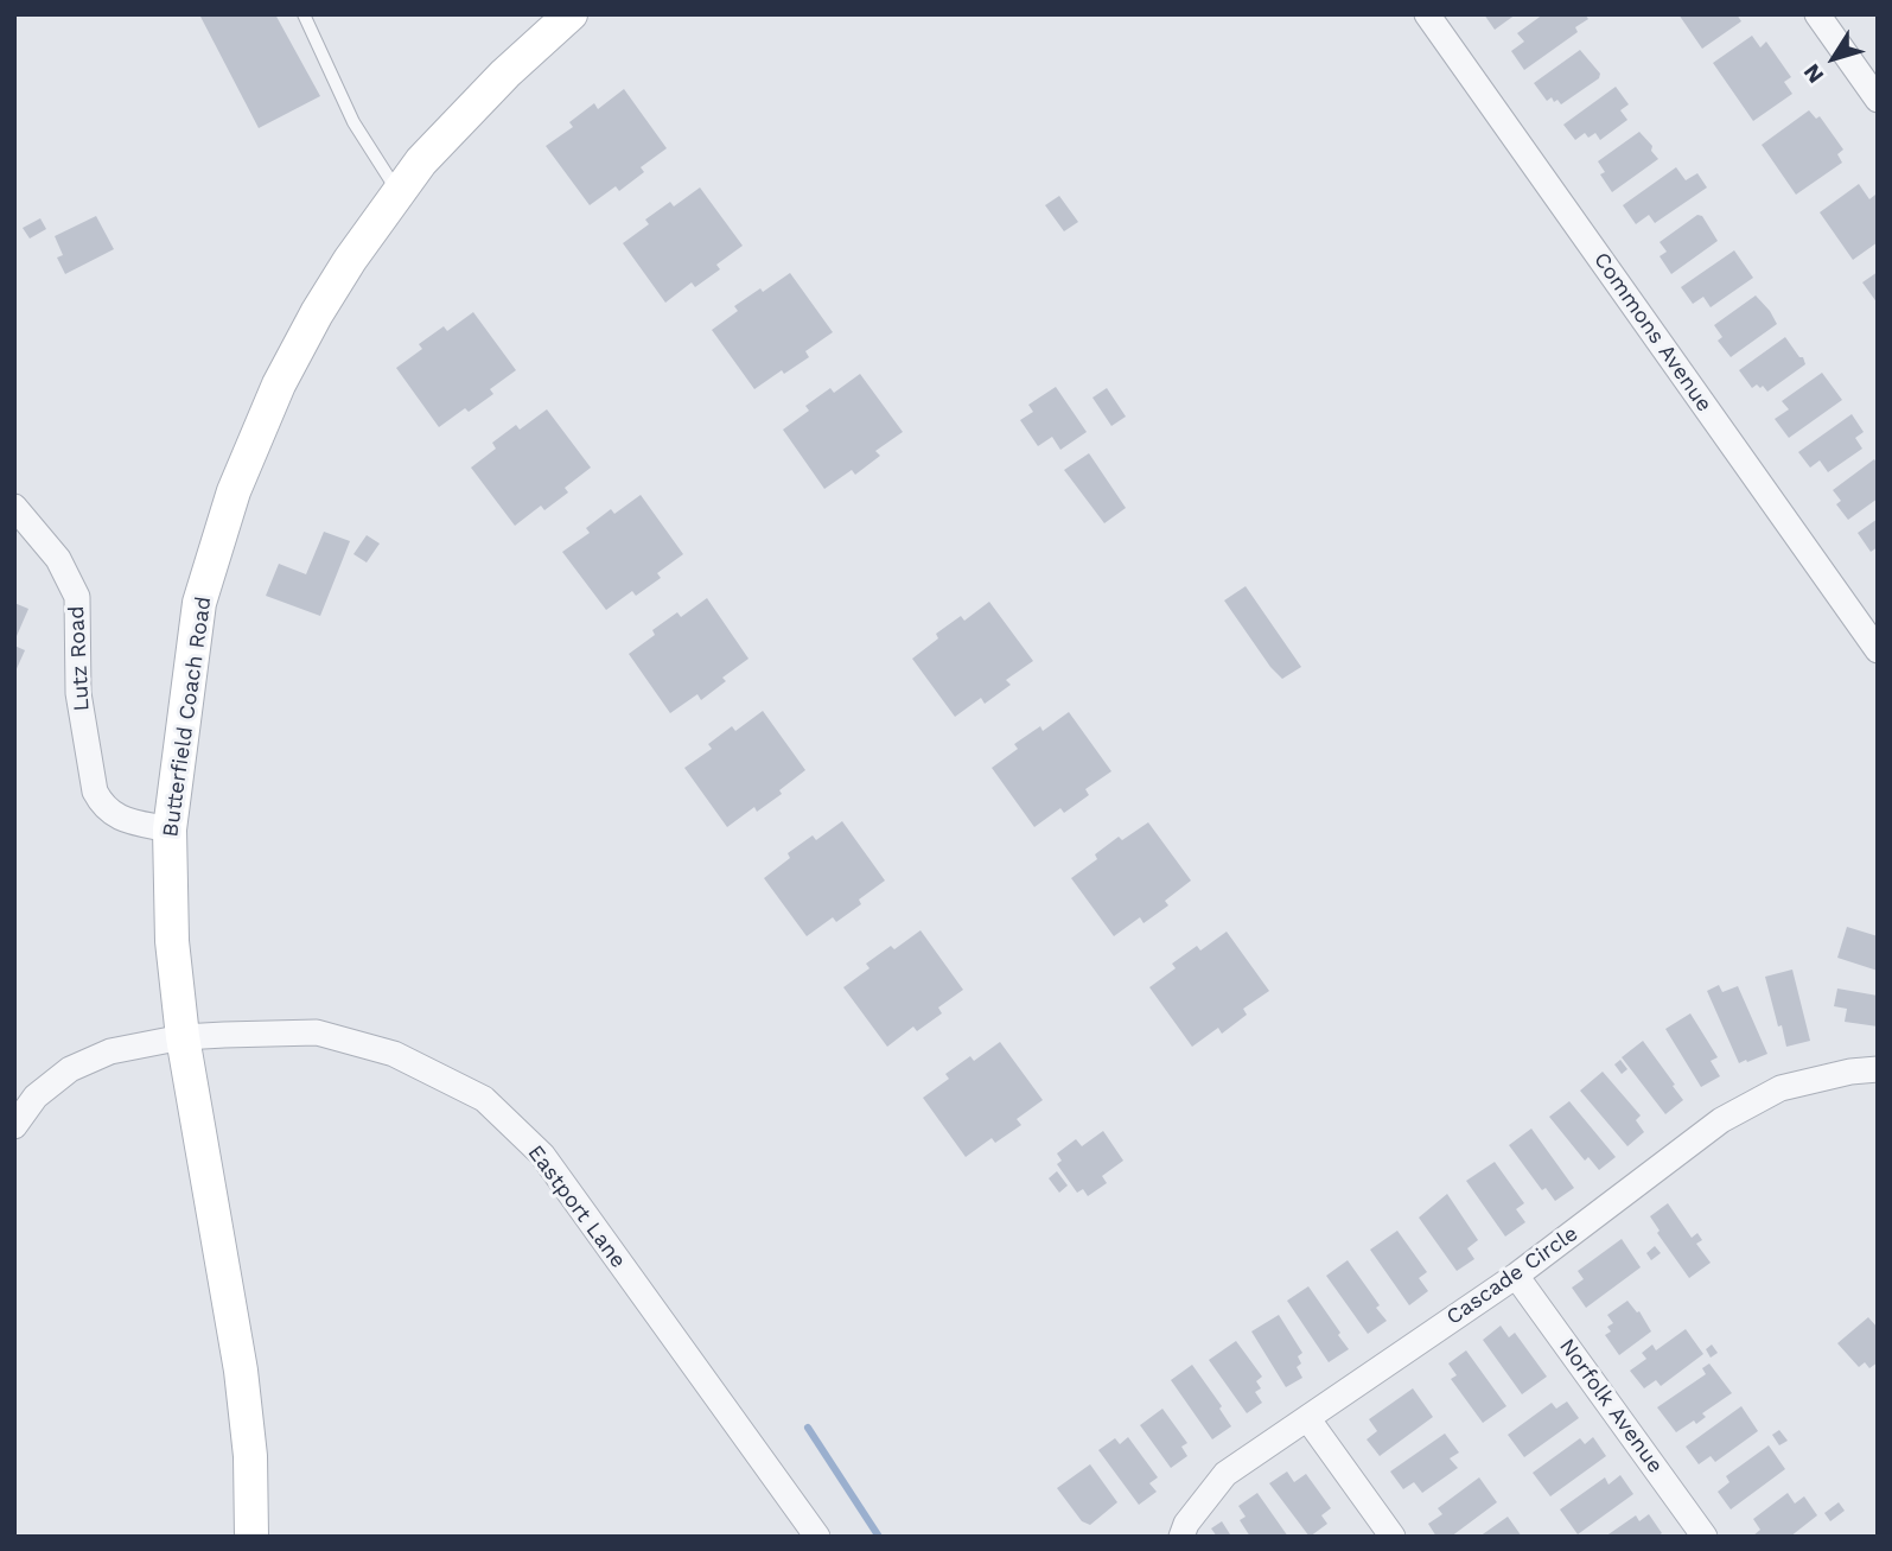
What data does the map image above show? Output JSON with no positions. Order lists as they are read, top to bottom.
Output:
{
  "streets": {
    "main road": ["Butterfield Coach Road"],
    "street": [
      "Commons Avenue",
      "Lutz Road",
      "Eastport Lane",
      "Cascade Circle",
      "Norfolk Avenue"
    ]
  },
  "crossings": [
    ["Lutz Road", "Butterfield Coach Road"],
    ["Butterfield Coach Road", "Eastport Lane"],
    ["Cascade Circle", "Norfolk Avenue"]
  ],
  "north": "bottom left"
}
